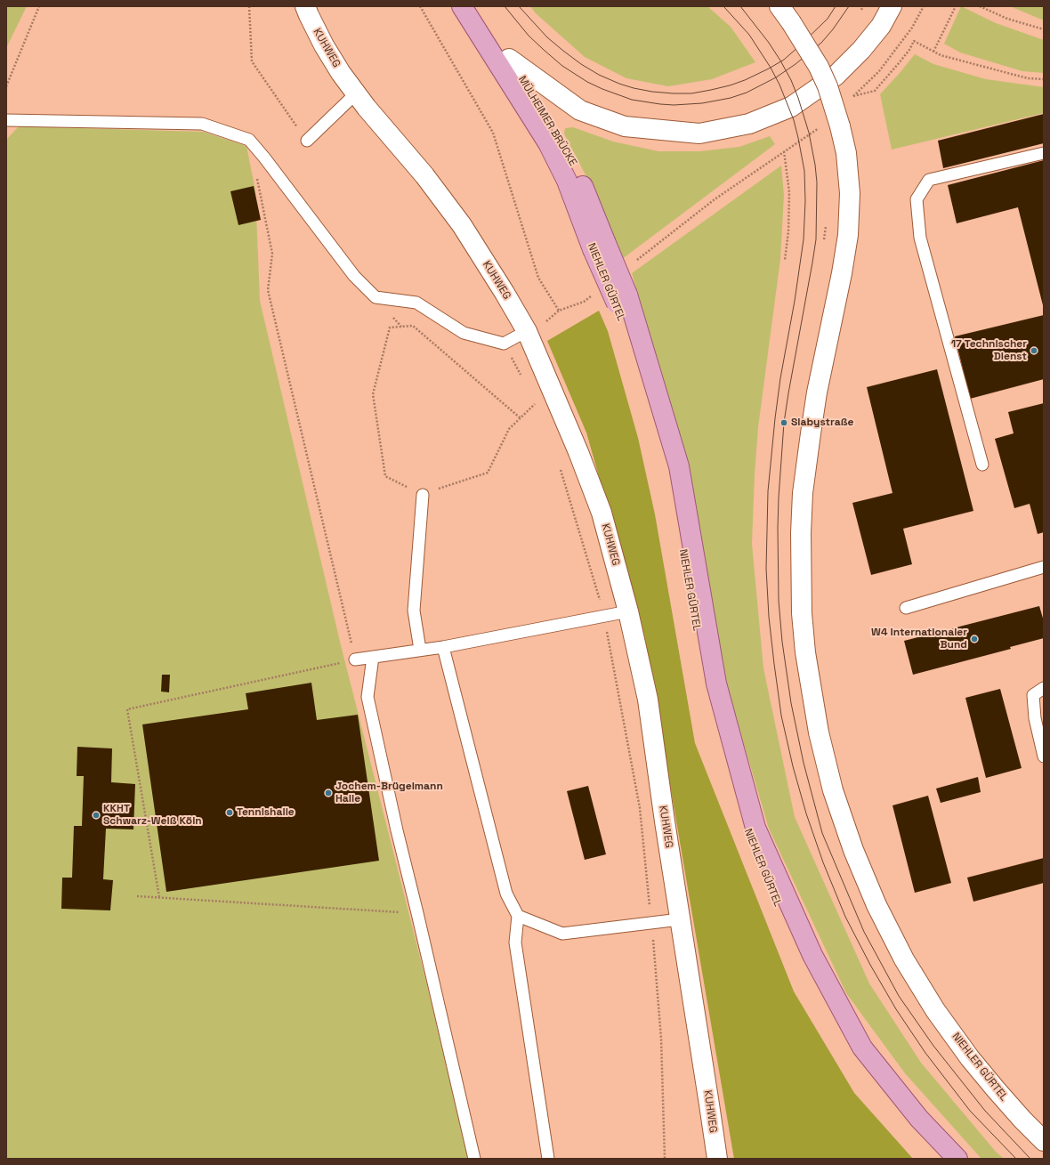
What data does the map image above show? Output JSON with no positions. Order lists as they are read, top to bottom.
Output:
{
  "streets": {
    "main road": ["KUHWEG", "MÜLHEIMER BRÜCKE", "NIEHLER GÜRTEL"]
  },
  "crossings": [
    ["MÜLHEIMER BRÜCKE", "NIEHLER GÜRTEL"]
  ],
  "places": [
    "17 Technischer Dienst",
    "Slabystraße",
    "W4 Internationaler Bund",
    "Jochem-Brügelmann Halle",
    "Tennishalle",
    "KKHT Schwarz-Weiß Köln"
  ]
}
